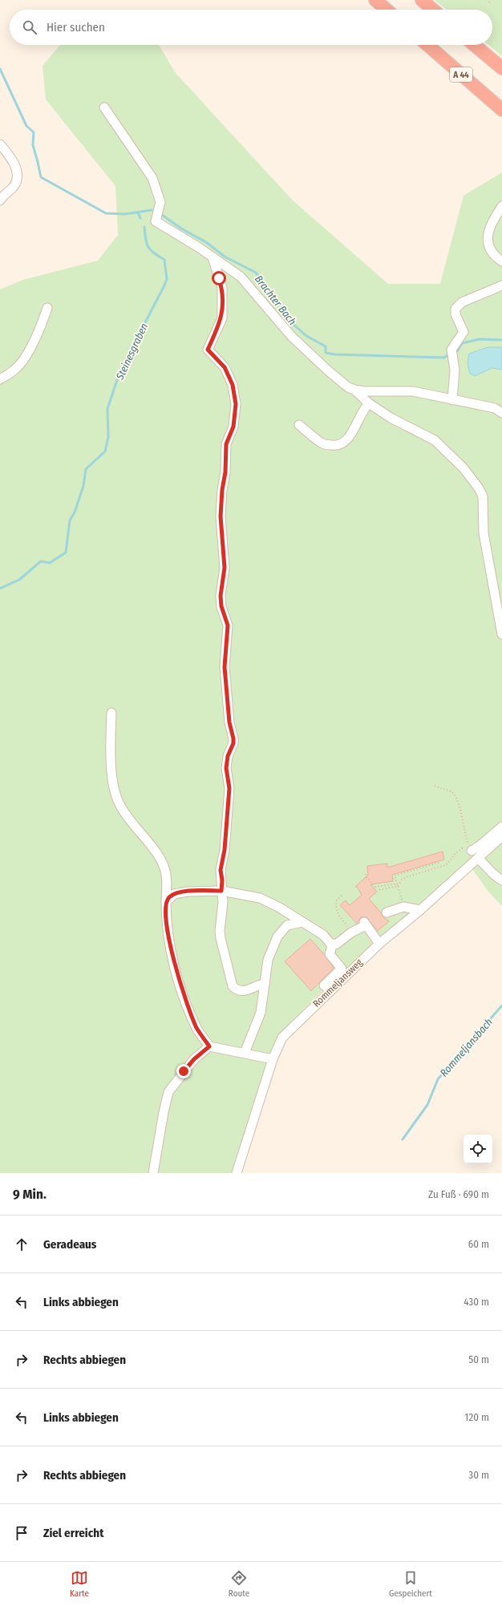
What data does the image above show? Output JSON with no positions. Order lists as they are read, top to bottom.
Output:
{
  "streets": {
    "highway": ["A 44"],
    "street": ["Rommeljansweg"]
  },
  "water": ["Brachter Bach", "Steinesgraben", "Rommeljansbach"],
  "page": {
    "search": "Hier suchen",
    "heading": ["9 Min.", "Zu Fuß · 690 m"],
    "list": [
      ["Geradeaus", "60 m"],
      ["Links abbiegen", "430 m"],
      ["Rechts abbiegen", "50 m"],
      ["Links abbiegen", "120 m"],
      ["Rechts abbiegen", "30 m"],
      "Ziel erreicht"
    ],
    "nav": ["Karte", "Route", "Gespeichert"]
  }
}
